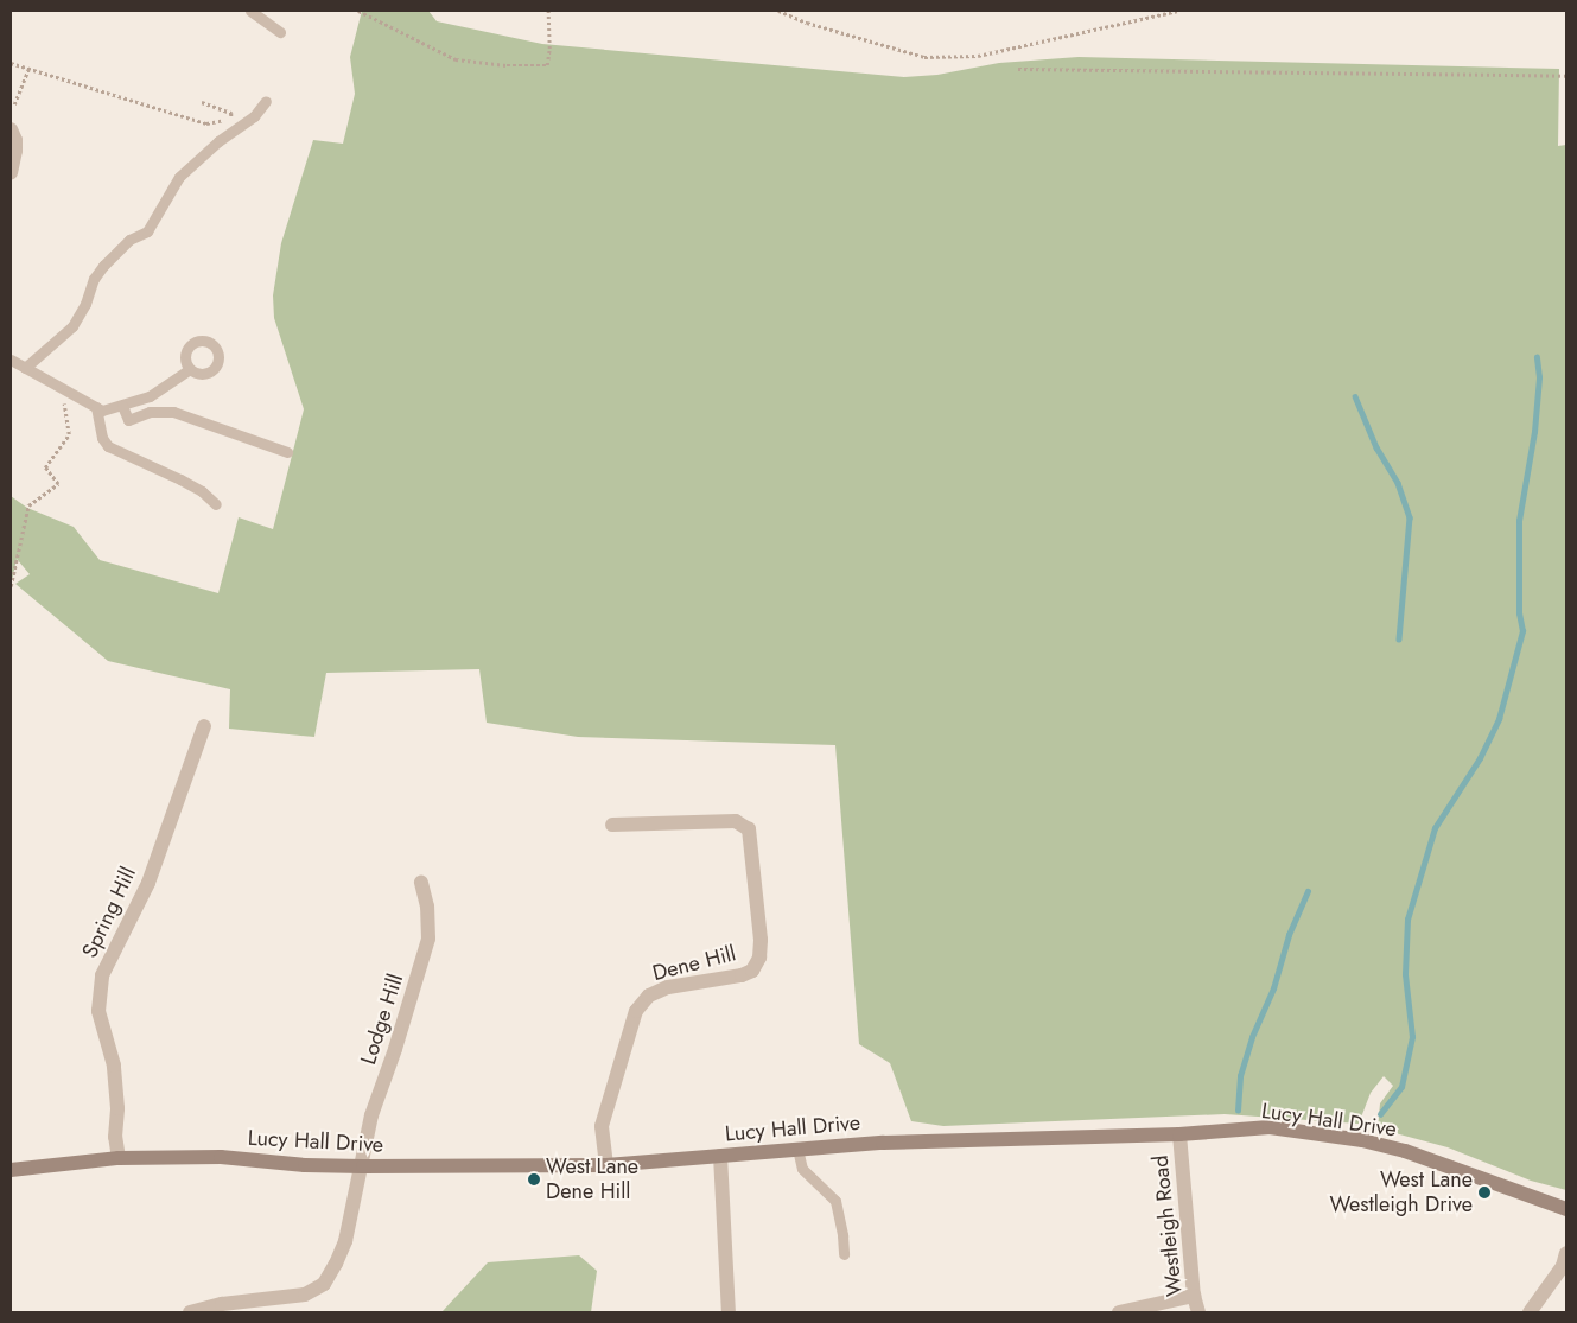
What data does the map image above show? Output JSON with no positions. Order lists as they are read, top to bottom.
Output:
{
  "streets": {
    "street": [
      "Spring Hill",
      "Dene Hill",
      "Lodge Hill",
      "Lucy Hall Drive",
      "Westleigh Road"
    ]
  },
  "crossings": [
    ["Spring Hill", "Lucy Hall Drive"],
    ["Dene Hill", "Lucy Hall Drive"],
    ["Lodge Hill", "Lucy Hall Drive"],
    ["Lucy Hall Drive", "Westleigh Road"]
  ],
  "places": ["West Lane Dene Hill", "West Lane Westleigh Drive"]
}
